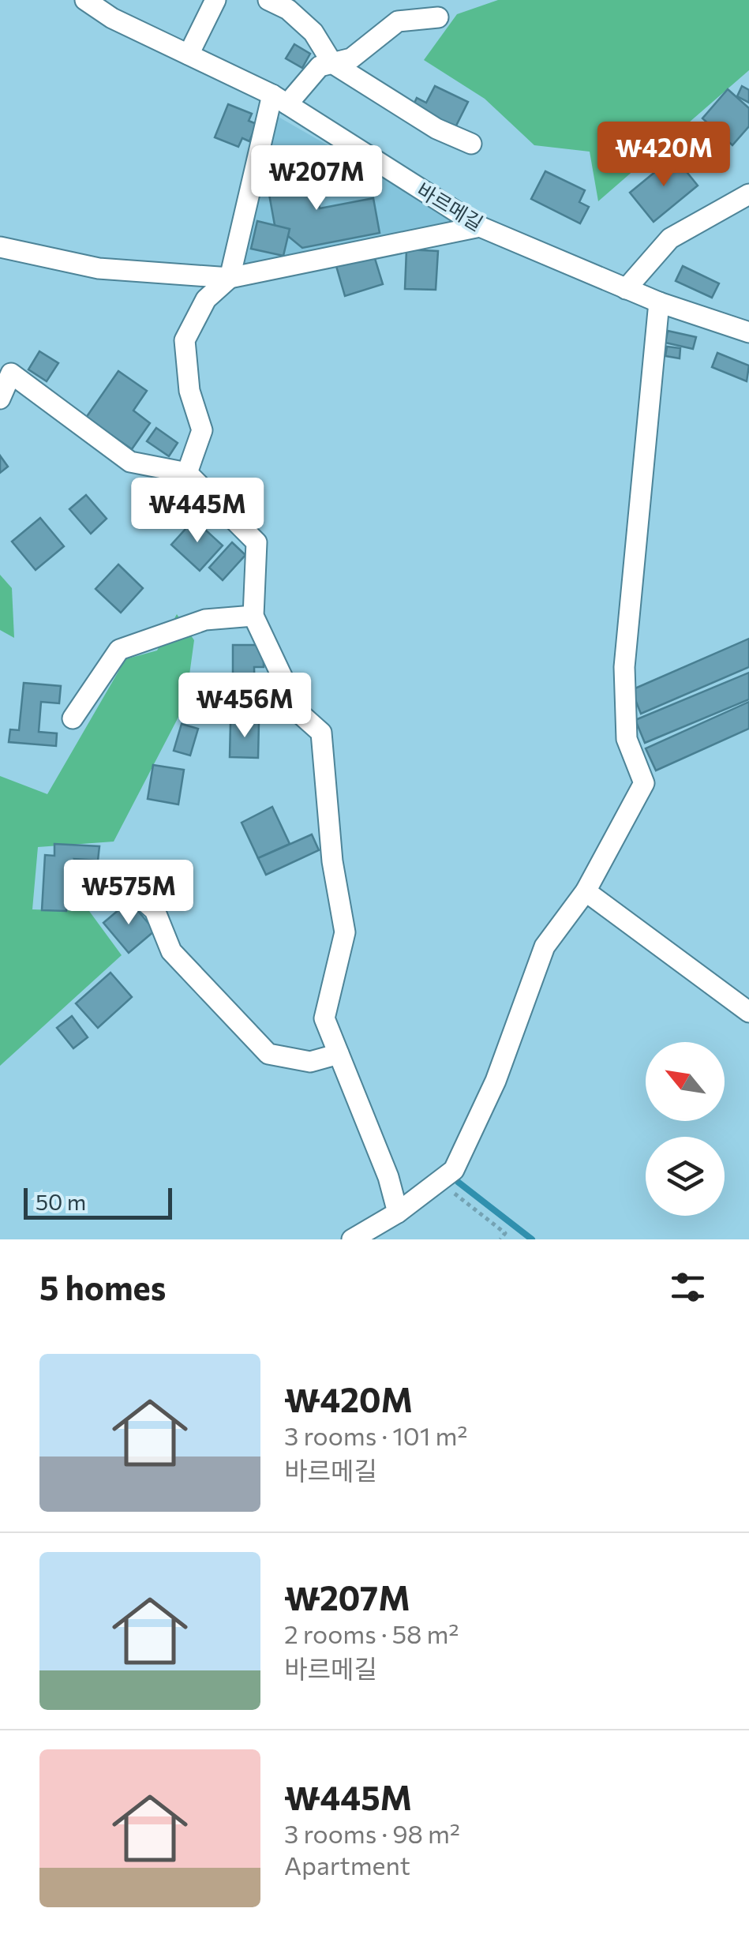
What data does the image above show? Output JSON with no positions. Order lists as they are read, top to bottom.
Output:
{
  "streets": {
    "street": ["바르메길"]
  },
  "scale_bar": "50 m",
  "north": "top left",
  "page": {
    "price": [
      "₩420M",
      "₩207M",
      "₩445M",
      "₩456M",
      "₩575M"
    ],
    "scale": "50 m",
    "heading": "5 homes",
    "list": [
      {
        "name": "₩420M",
        "note": "3 rooms · 101 m² · 바르메길"
      },
      {
        "name": "₩207M",
        "note": "2 rooms · 58 m² · 바르메길"
      },
      {
        "name": "₩445M",
        "note": "3 rooms · 98 m² · Apartment"
      }
    ]
  }
}
